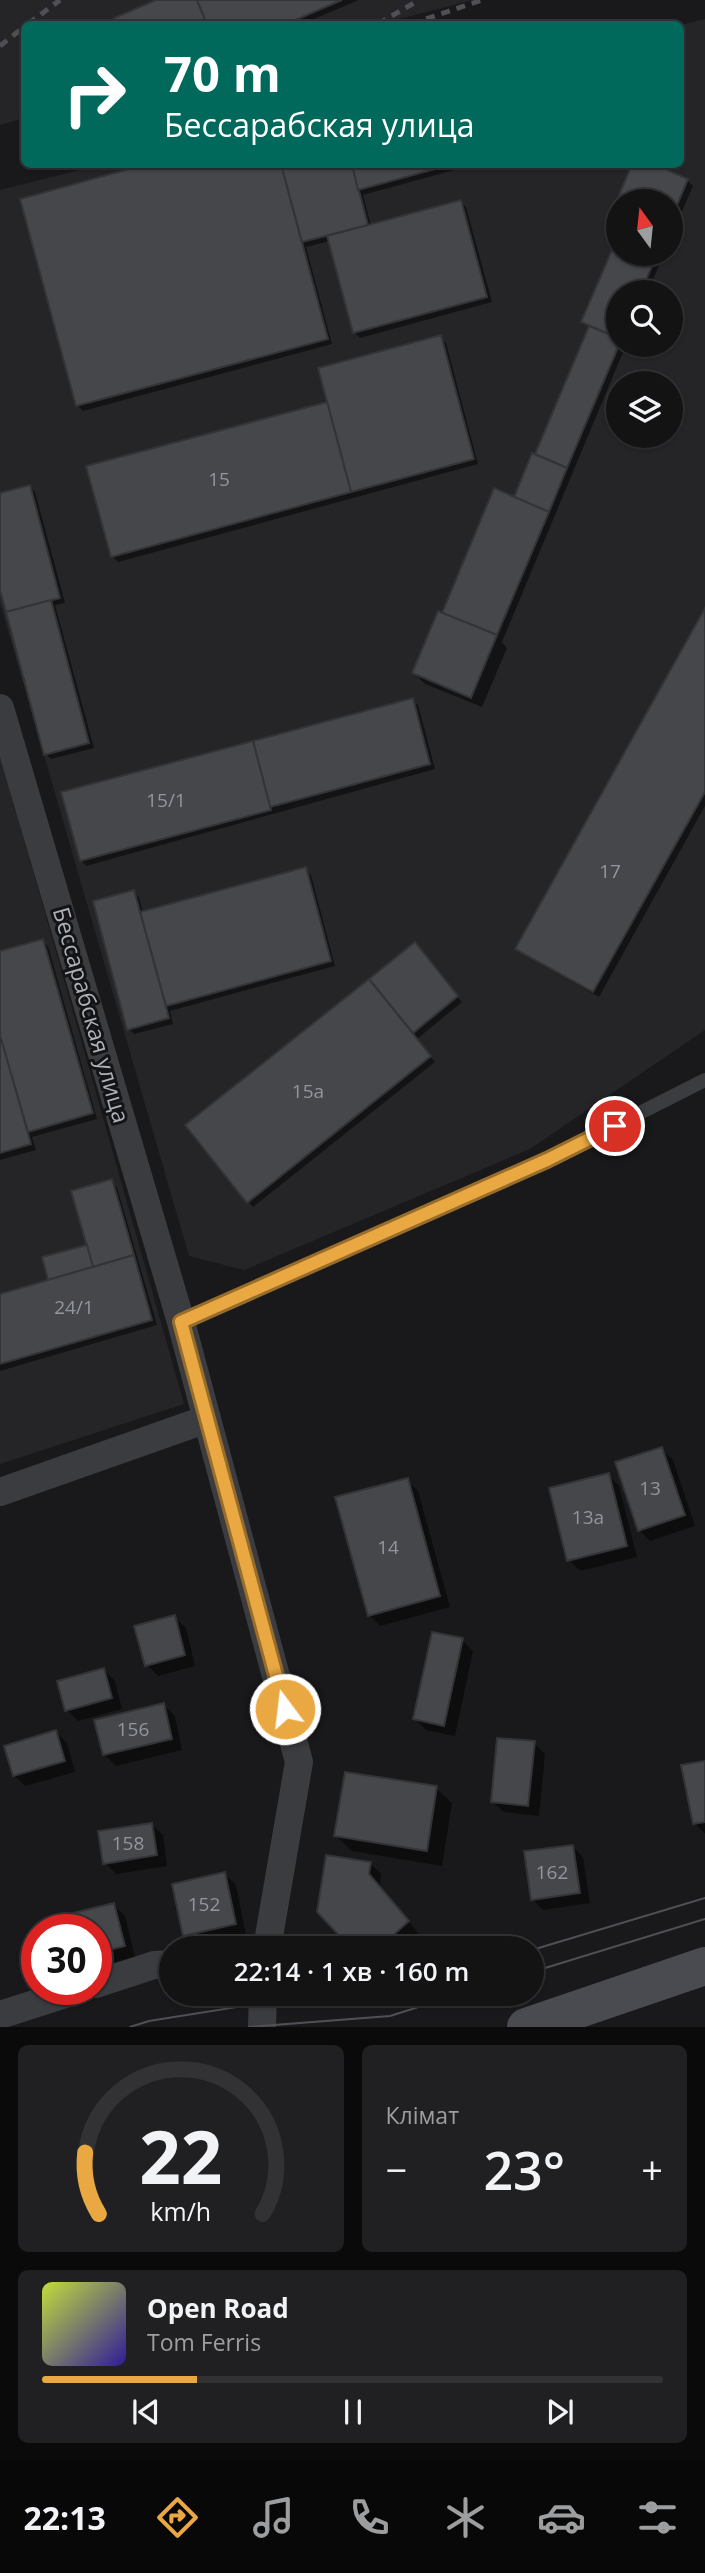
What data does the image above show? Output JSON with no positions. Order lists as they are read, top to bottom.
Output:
{
  "streets": {
    "street": ["Бессарабская улица"]
  },
  "house_numbers": [
    "15",
    "15/1",
    "17",
    "15а",
    "24/1",
    "13",
    "13а",
    "14",
    "156",
    "158",
    "162",
    "152"
  ],
  "north": "top",
  "page": {
    "turn": ["70 m", "Бессарабская улица"],
    "limit": "30",
    "trip": "22:14 · 1 хв · 160 m",
    "tile": "Клімат",
    "heat": ["−", "23°", "+"],
    "song": ["Open Road", "Tom Ferris"],
    "tabs": "22:13",
    "gauge": ["22", "km/h"]
  }
}
